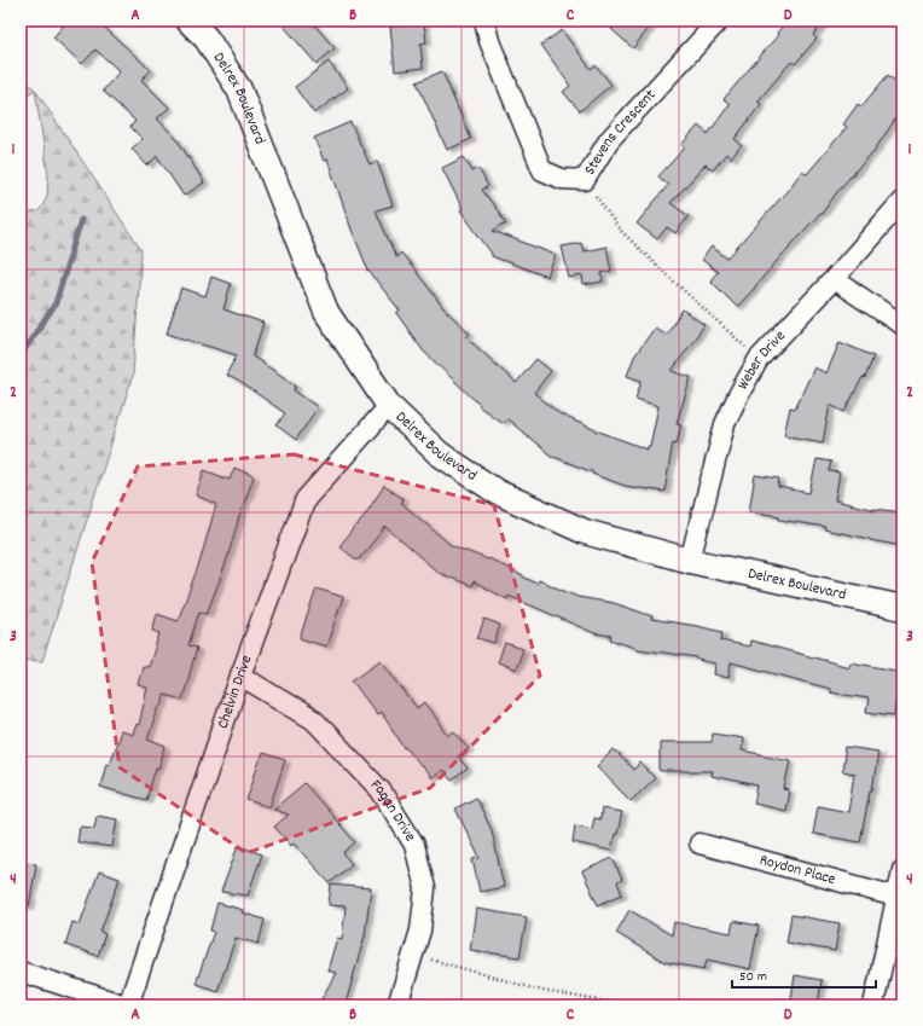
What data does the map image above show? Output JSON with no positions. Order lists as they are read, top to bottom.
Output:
{
  "streets": {
    "street": [
      "Delrex Boulevard",
      "Stevens Crescent",
      "Weber Drive",
      "Chelvin Drive",
      "Fagan Drive",
      "Roydon Place"
    ]
  },
  "crossings": [
    ["Delrex Boulevard", "Weber Drive"],
    ["Delrex Boulevard", "Chelvin Drive"],
    ["Chelvin Drive", "Fagan Drive"]
  ],
  "scale_bar": "50 m",
  "grid": {
    "columns": [
      "A",
      "B",
      "C",
      "D"
    ],
    "rows": [
      "1",
      "2",
      "3",
      "4"
    ]
  }
}
